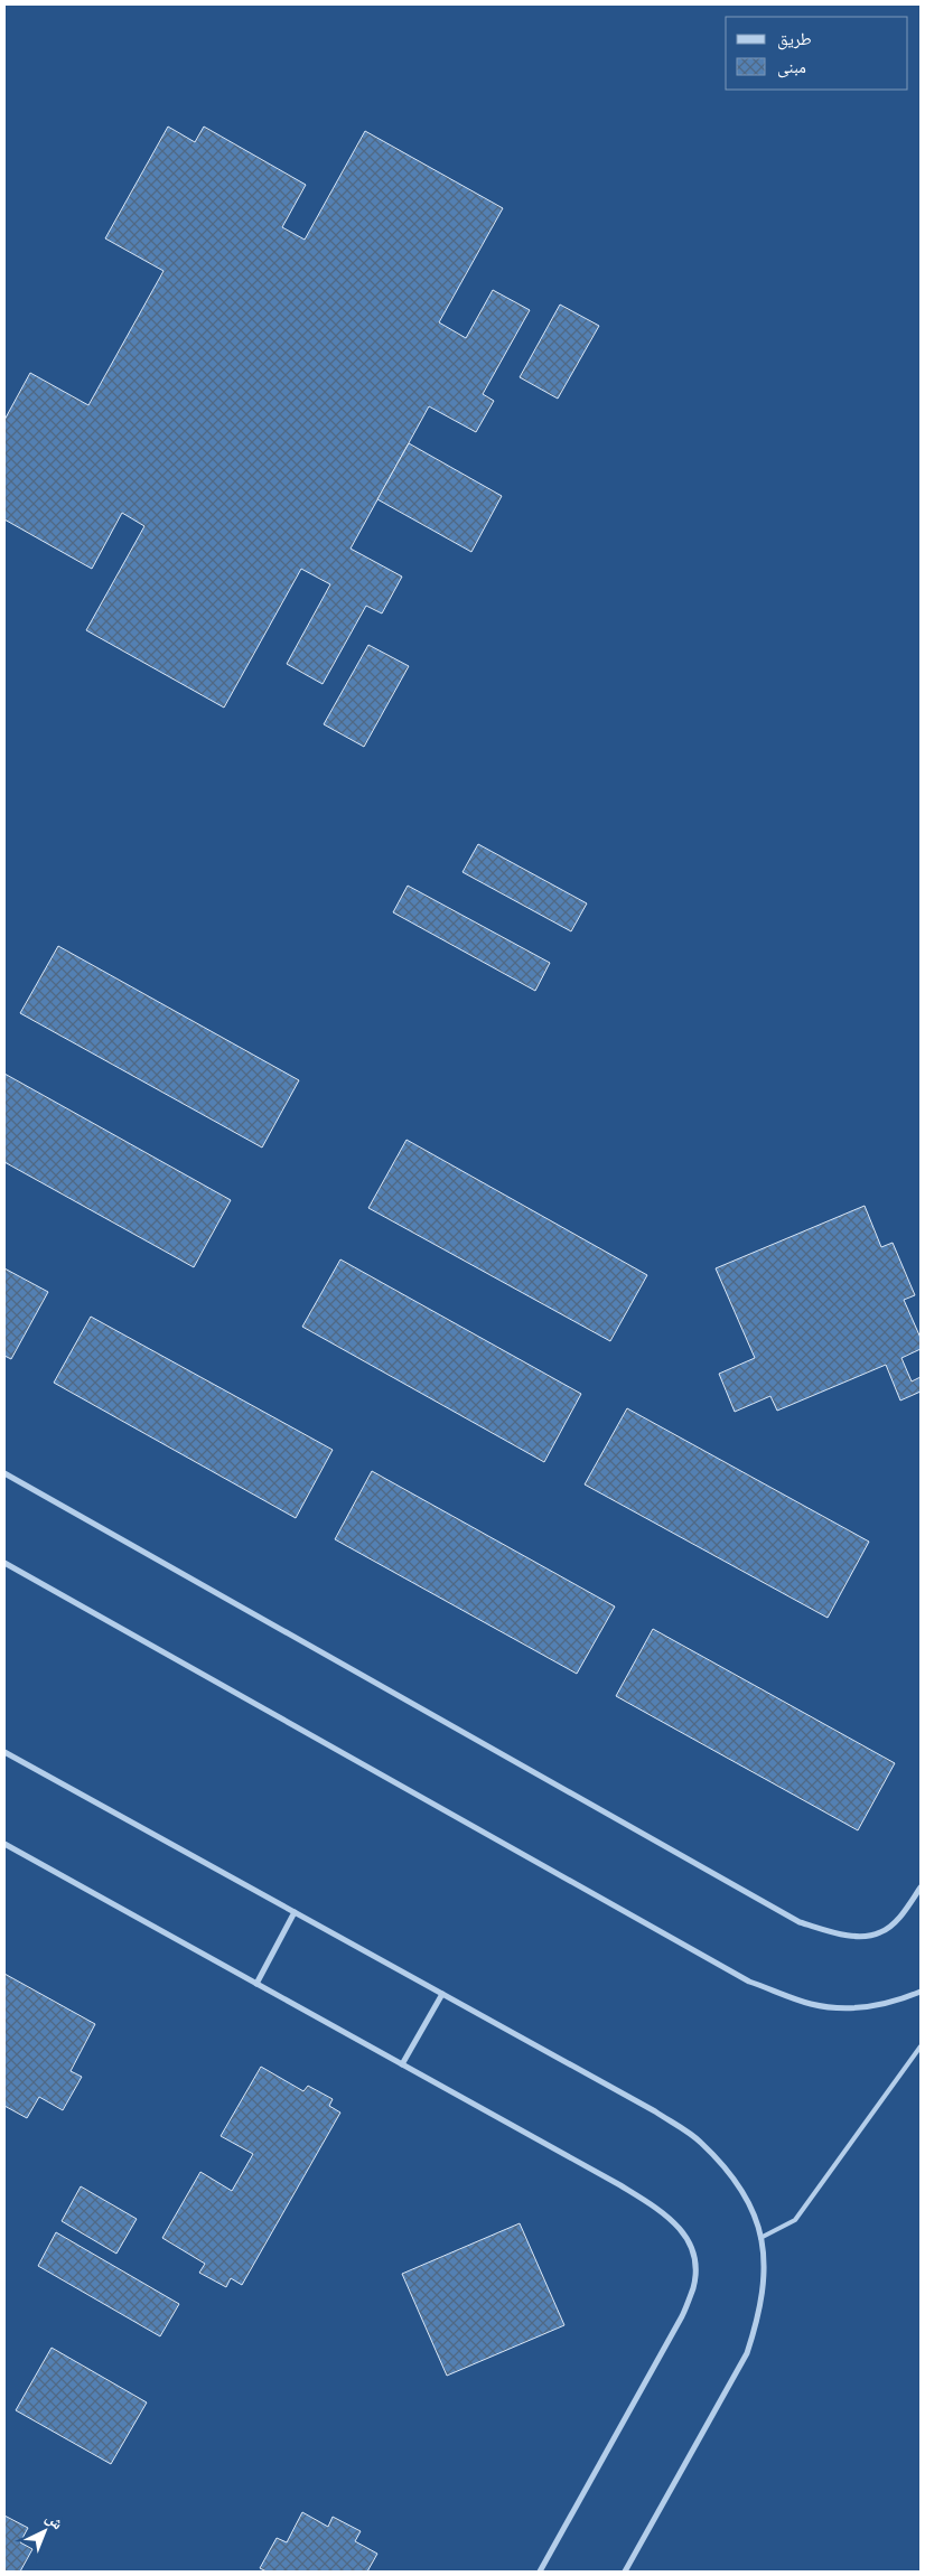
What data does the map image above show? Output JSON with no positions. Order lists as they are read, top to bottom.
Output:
{
  "legend": ["طريق", "مبنى"],
  "north": "top right"
}
